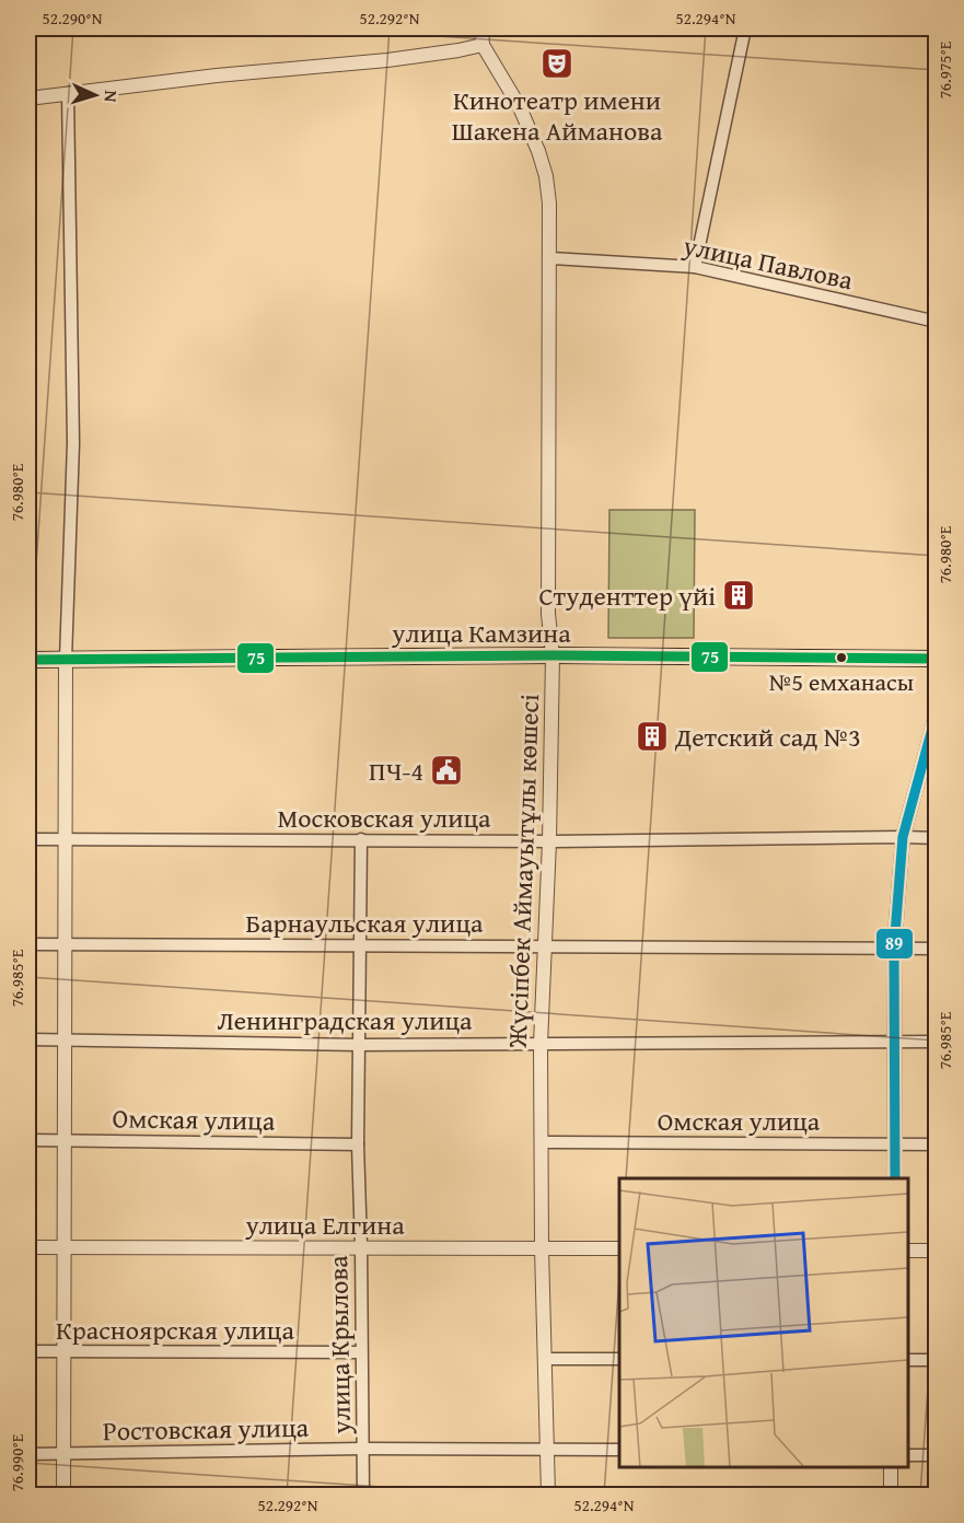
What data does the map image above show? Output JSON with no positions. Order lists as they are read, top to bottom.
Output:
{
  "streets": {
    "main road": ["улица Камзина"],
    "street": [
      "улица Павлова",
      "Московская улица",
      "Жүсіпбек Аймауытұлы көшесі",
      "Барнаульская улица",
      "Ленинградская улица",
      "Омская улица",
      "улица Елгина",
      "Красноярская улица",
      "улица Крылова",
      "Ростовская улица"
    ]
  },
  "crossings": [
    ["улица Павлова", "Жүсіпбек Аймауытұлы көшесі"],
    ["улица Камзина", "Жүсіпбек Аймауытұлы көшесі"],
    ["Московская улица", "Жүсіпбек Аймауытұлы көшесі"],
    ["Московская улица", "улица Крылова"],
    ["Жүсіпбек Аймауытұлы көшесі", "Барнаульская улица"],
    ["Жүсіпбек Аймауытұлы көшесі", "Ленинградская улица"],
    ["Жүсіпбек Аймауытұлы көшесі", "Омская улица"],
    ["Жүсіпбек Аймауытұлы көшесі", "улица Елгина"],
    ["Жүсіпбек Аймауытұлы көшесі", "Ростовская улица"],
    ["Барнаульская улица", "улица Крылова"],
    ["Ленинградская улица", "улица Крылова"],
    ["Омская улица", "улица Крылова"],
    ["улица Елгина", "улица Крылова"],
    ["Красноярская улица", "улица Крылова"],
    ["улица Крылова", "Ростовская улица"]
  ],
  "places": {
    "theatre": ["Кинотеатр имени Шакена Айманова"],
    "building": ["Студенттер үйі", "Детский сад №3"],
    "other": ["№5 емханасы"],
    "public building": ["ПЧ-4"]
  },
  "lines": ["transit line 75", "transit line 89"],
  "north": "right",
  "coordinates": [
    "52.290°N",
    "52.292°N",
    "52.294°N",
    "76.975°E",
    "76.980°E",
    "76.985°E",
    "76.990°E"
  ]
}
